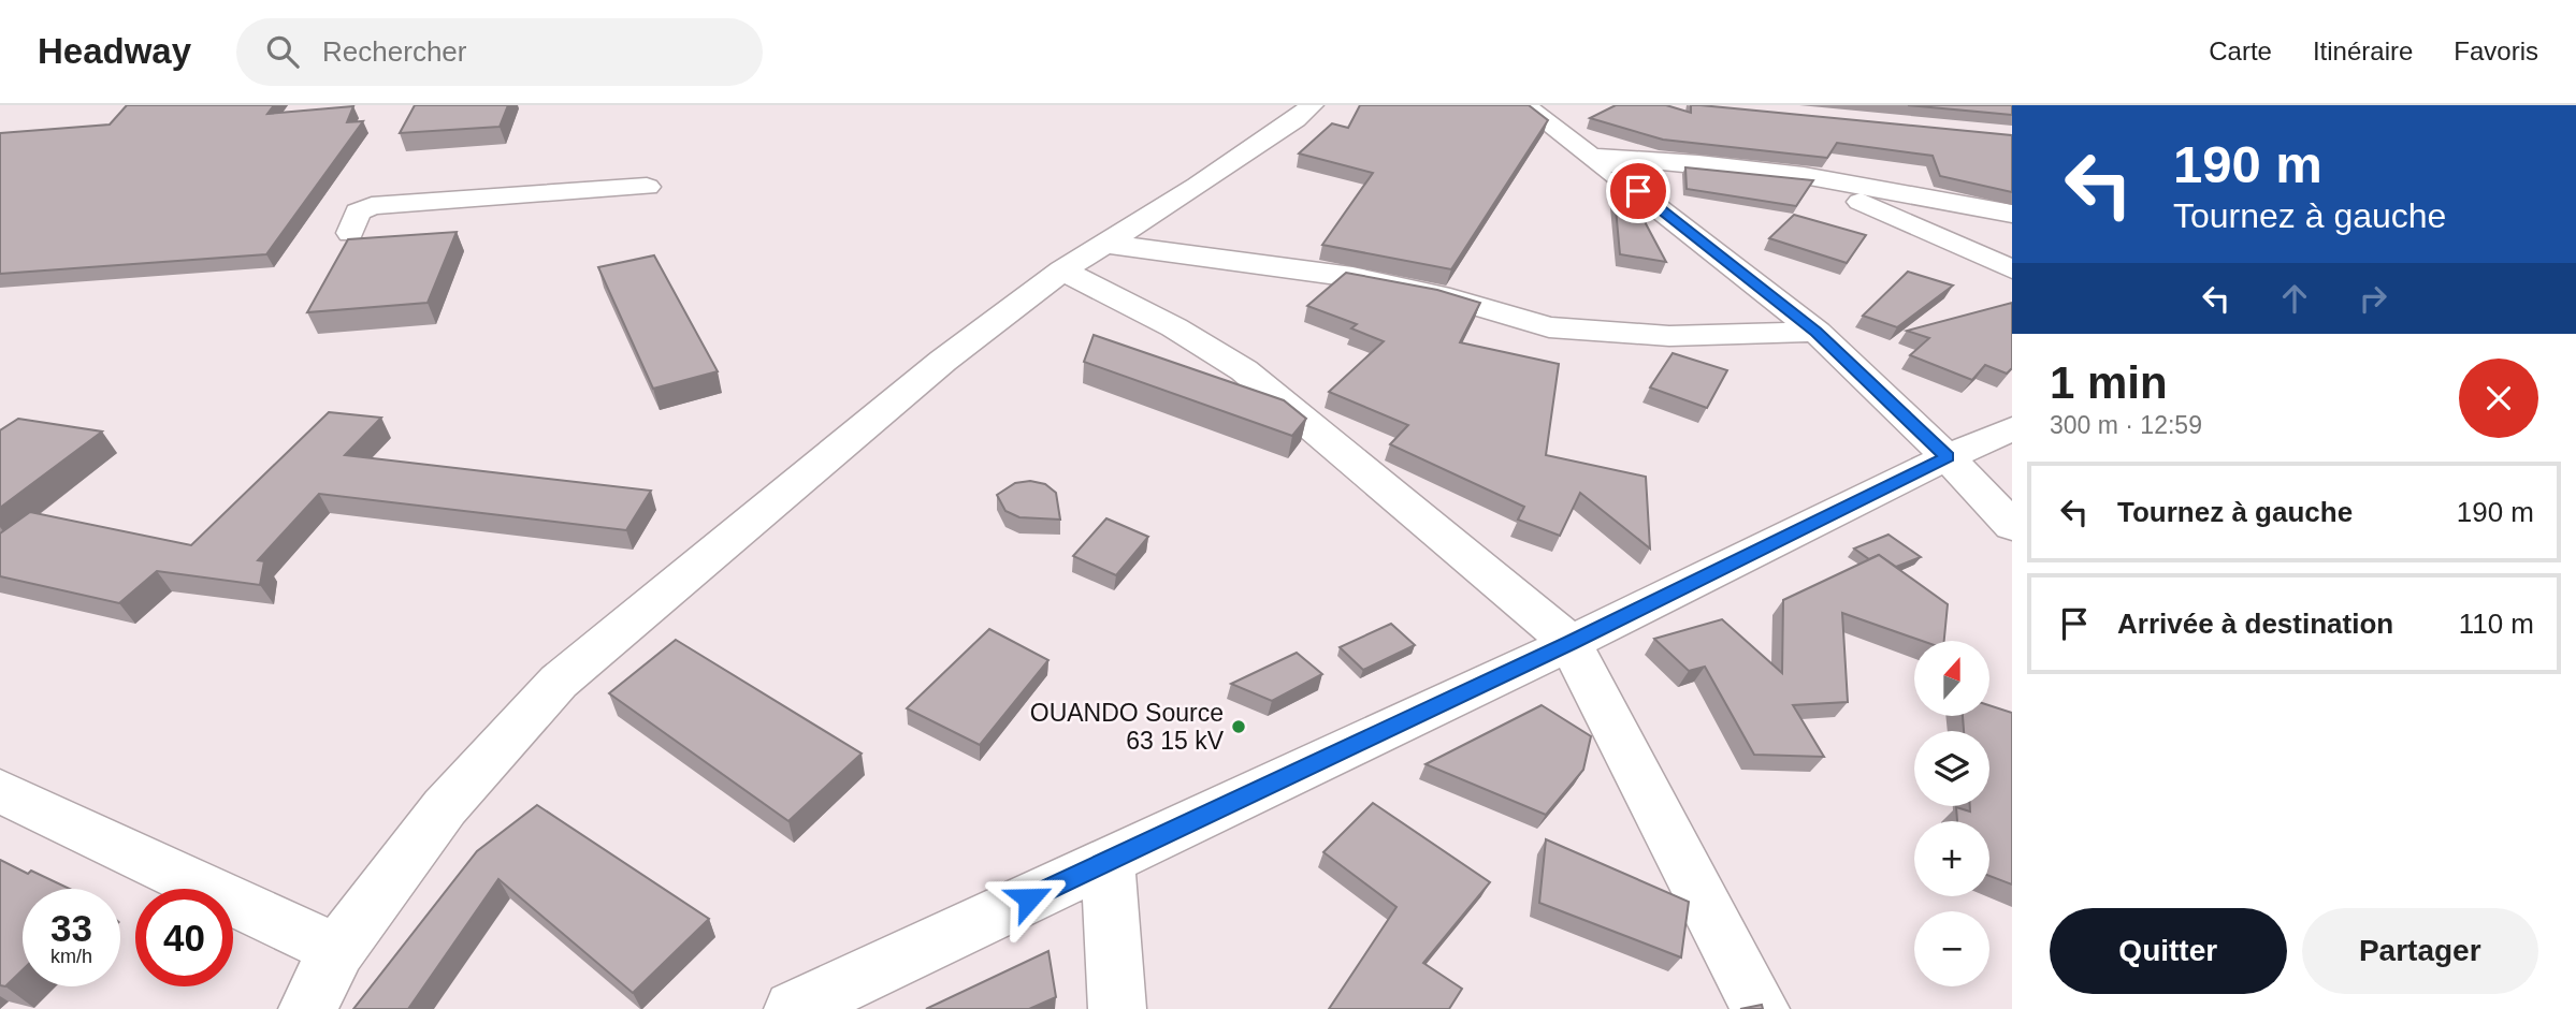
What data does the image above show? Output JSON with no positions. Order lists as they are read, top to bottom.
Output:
{
  "places": ["OUANDO Source 63 15 kV"],
  "north": "top",
  "page": {
    "header": "Headway",
    "search": "Rechercher",
    "nav": ["Carte", "Itinéraire", "Favoris"],
    "turn": ["190 m", "Tournez à gauche"],
    "heading": ["1 min", "300 m · 12:59"],
    "list": [
      {
        "name": "Tournez à gauche",
        "value": "190 m"
      },
      {
        "name": "Arrivée à destination",
        "value": "110 m"
      }
    ],
    "map_buttons": ["+", "−"],
    "speed": "33 km/h",
    "limit": "40",
    "buttons": ["Quitter", "Partager"]
  }
}
